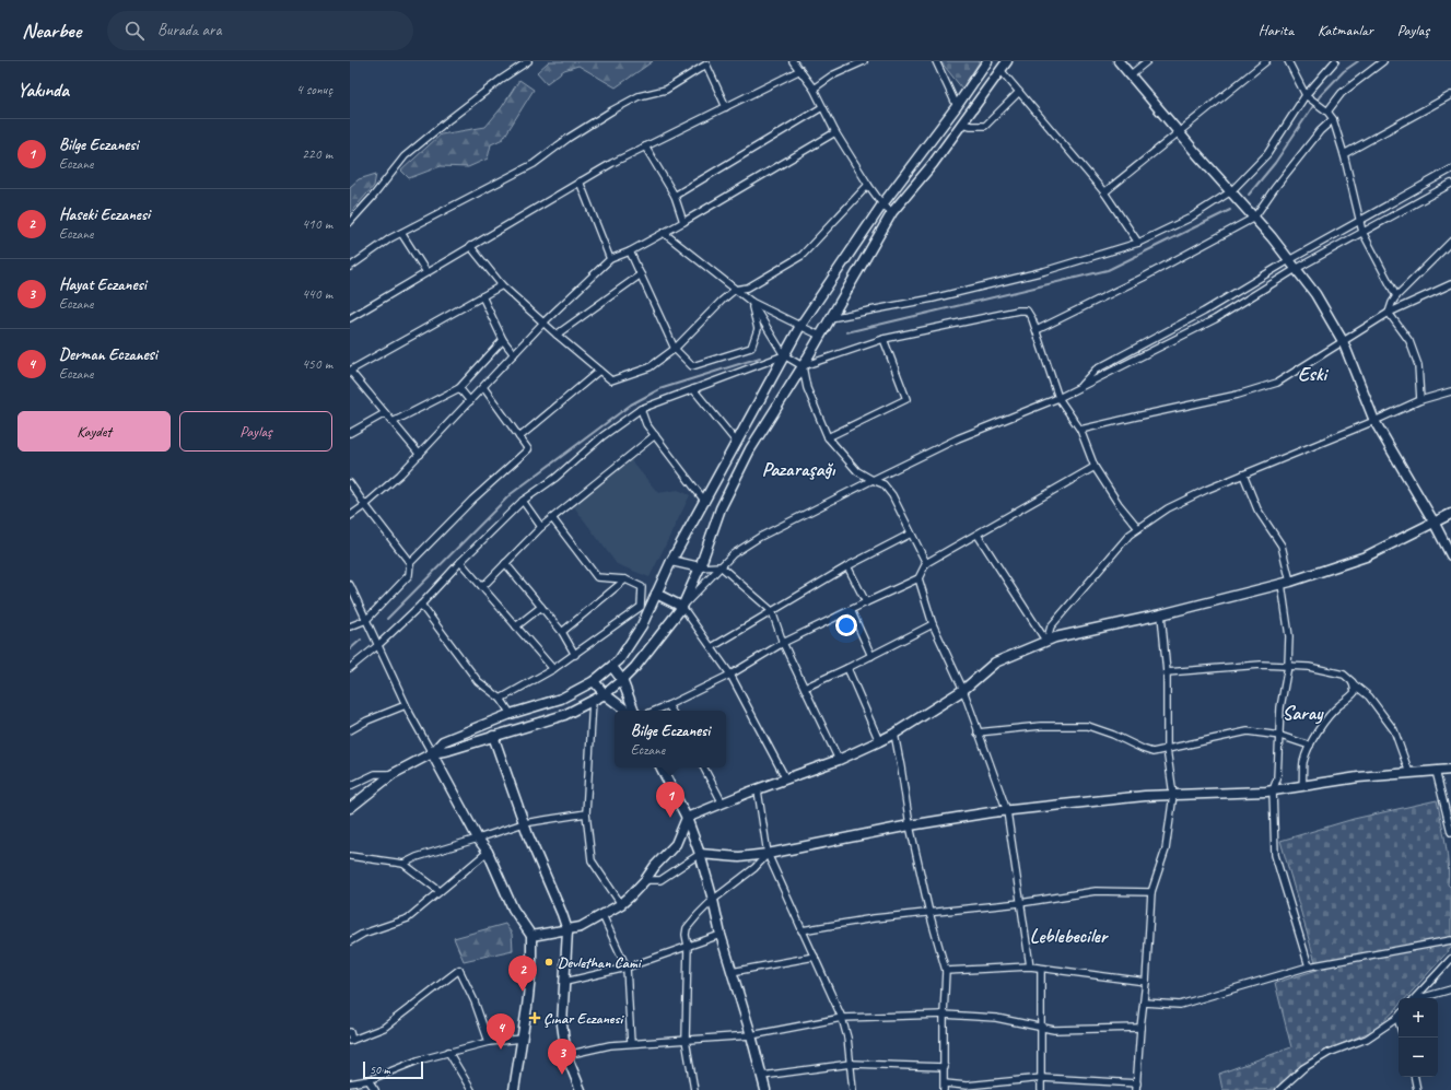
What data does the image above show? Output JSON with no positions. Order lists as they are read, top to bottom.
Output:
{
  "districts": [
    "Eski",
    "Pazaraşağı",
    "Saray",
    "Leblebeciler"
  ],
  "places": {
    "other": ["Devlethan Cami"],
    "health": ["Çınar Eczanesi"]
  },
  "scale_bar": "50 m",
  "page": {
    "header": "Nearbee",
    "search": "Burada ara",
    "nav": ["Harita", "Katmanlar", "Paylaş"],
    "heading": ["Yakında", "4 sonuç"],
    "list": [
      {
        "mark": "1",
        "name": "Bilge Eczanesi",
        "note": "Eczane",
        "value": "220 m"
      },
      {
        "mark": "2",
        "name": "Haseki Eczanesi",
        "note": "Eczane",
        "value": "410 m"
      },
      {
        "mark": "3",
        "name": "Hayat Eczanesi",
        "note": "Eczane",
        "value": "440 m"
      },
      {
        "mark": "4",
        "name": "Derman Eczanesi",
        "note": "Eczane",
        "value": "450 m"
      }
    ],
    "buttons": ["Kaydet", "Paylaş"],
    "popup": ["Bilge Eczanesi", "Eczane"],
    "pins": [
      "1",
      "2",
      "4",
      "3"
    ],
    "map_buttons": ["+", "−"],
    "scale": "50 m"
  }
}
